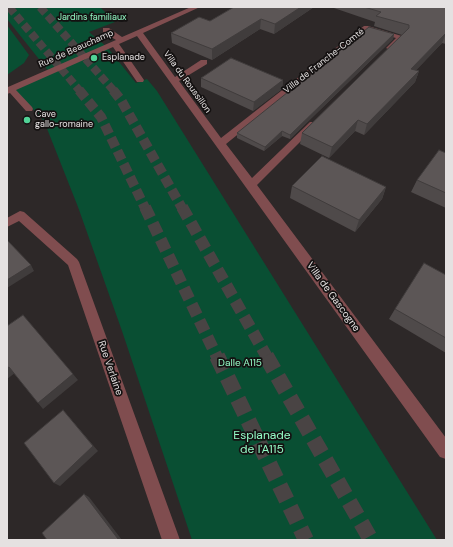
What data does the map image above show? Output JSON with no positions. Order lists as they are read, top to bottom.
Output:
{
  "streets": {
    "street": [
      "Rue de Beauchamp",
      "Villa de Franche-Comté",
      "Villa du Roussillon",
      "Villa de Gascogne",
      "Rue Verlaine"
    ]
  },
  "crossings": [
    ["Rue de Beauchamp", "Villa du Roussillon"],
    ["Villa de Franche-Comté", "Villa du Roussillon"],
    ["Villa de Franche-Comté", "Villa de Gascogne"],
    ["Villa du Roussillon", "Villa de Gascogne"]
  ],
  "parks": ["Jardins familiaux", "Dalle A115", "Esplanade de l'A115"],
  "places": ["Esplanade", "Cave gallo-romaine"]
}
